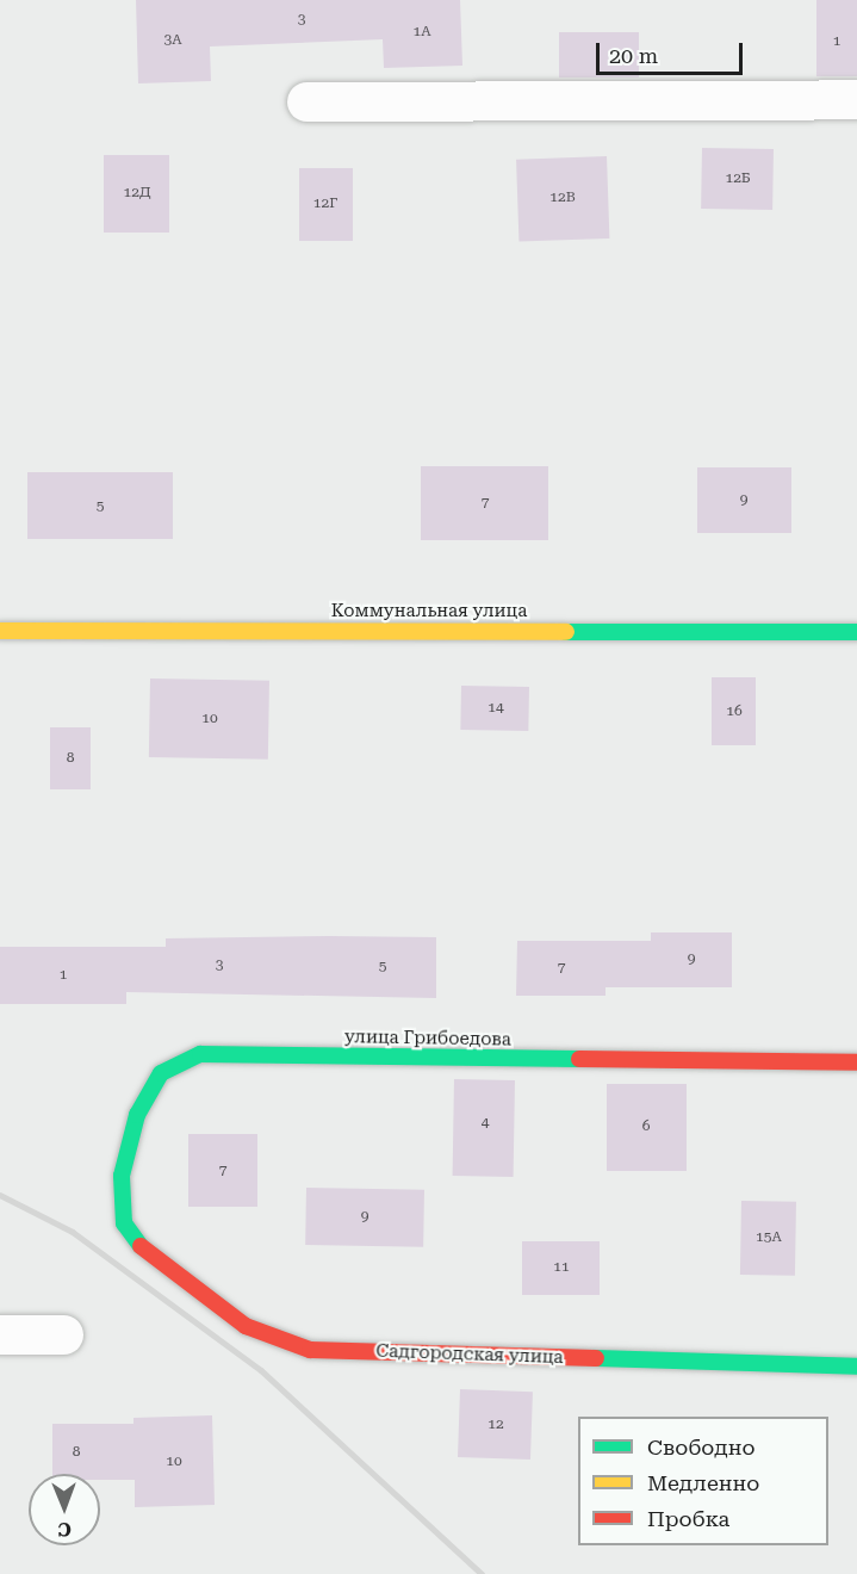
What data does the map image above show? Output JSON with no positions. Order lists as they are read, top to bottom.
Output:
{
  "streets": {
    "street": ["Коммунальная улица", "улица Грибоедова", "Садгородская улица"]
  },
  "crossings": [
    ["улица Грибоедова", "Садгородская улица"]
  ],
  "house_numbers": [
    "3",
    "1А",
    "3А",
    "1",
    "12Б",
    "12Д",
    "12В",
    "12Г",
    "9",
    "7",
    "5",
    "14",
    "16",
    "10",
    "8",
    "9",
    "3",
    "5",
    "7",
    "1",
    "4",
    "6",
    "7",
    "9",
    "15А",
    "11",
    "12",
    "8",
    "10"
  ],
  "legend": ["Свободно", "Медленно", "Пробка"],
  "scale_bar": "20 m",
  "north": "bottom"
}
